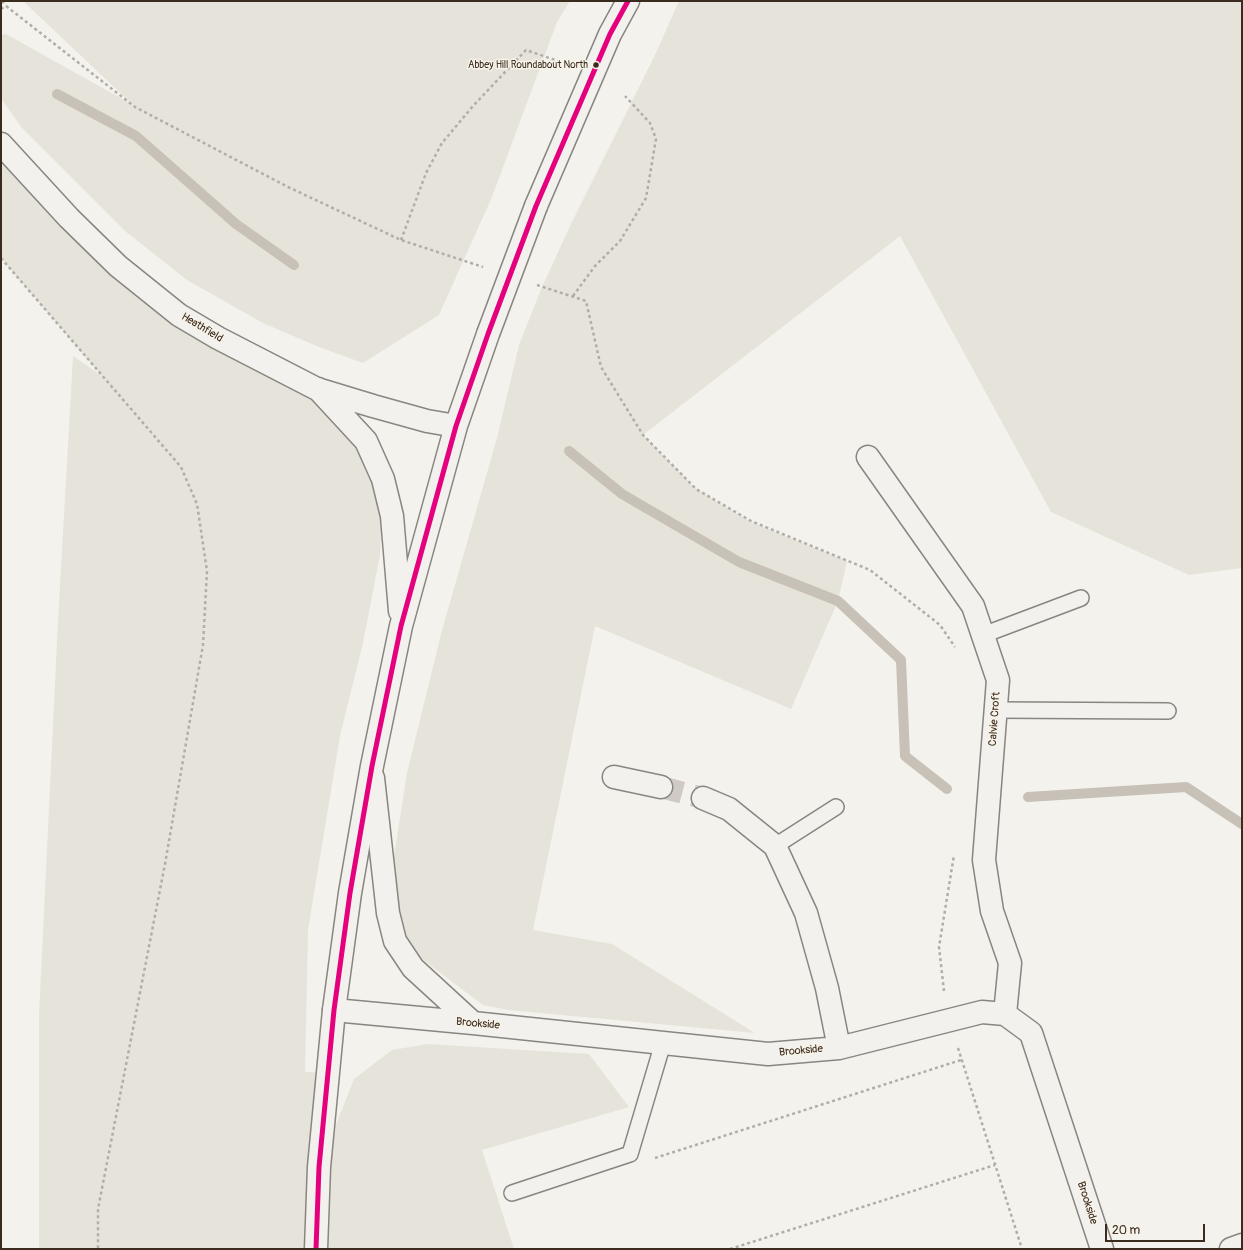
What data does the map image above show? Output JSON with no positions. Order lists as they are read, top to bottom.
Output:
{
  "streets": {
    "street": ["Heathfield", "Calvie Croft", "Brookside"]
  },
  "crossings": [
    ["Calvie Croft", "Brookside"]
  ],
  "places": ["Abbey Hill Roundabout North"],
  "scale_bar": "20 m"
}
